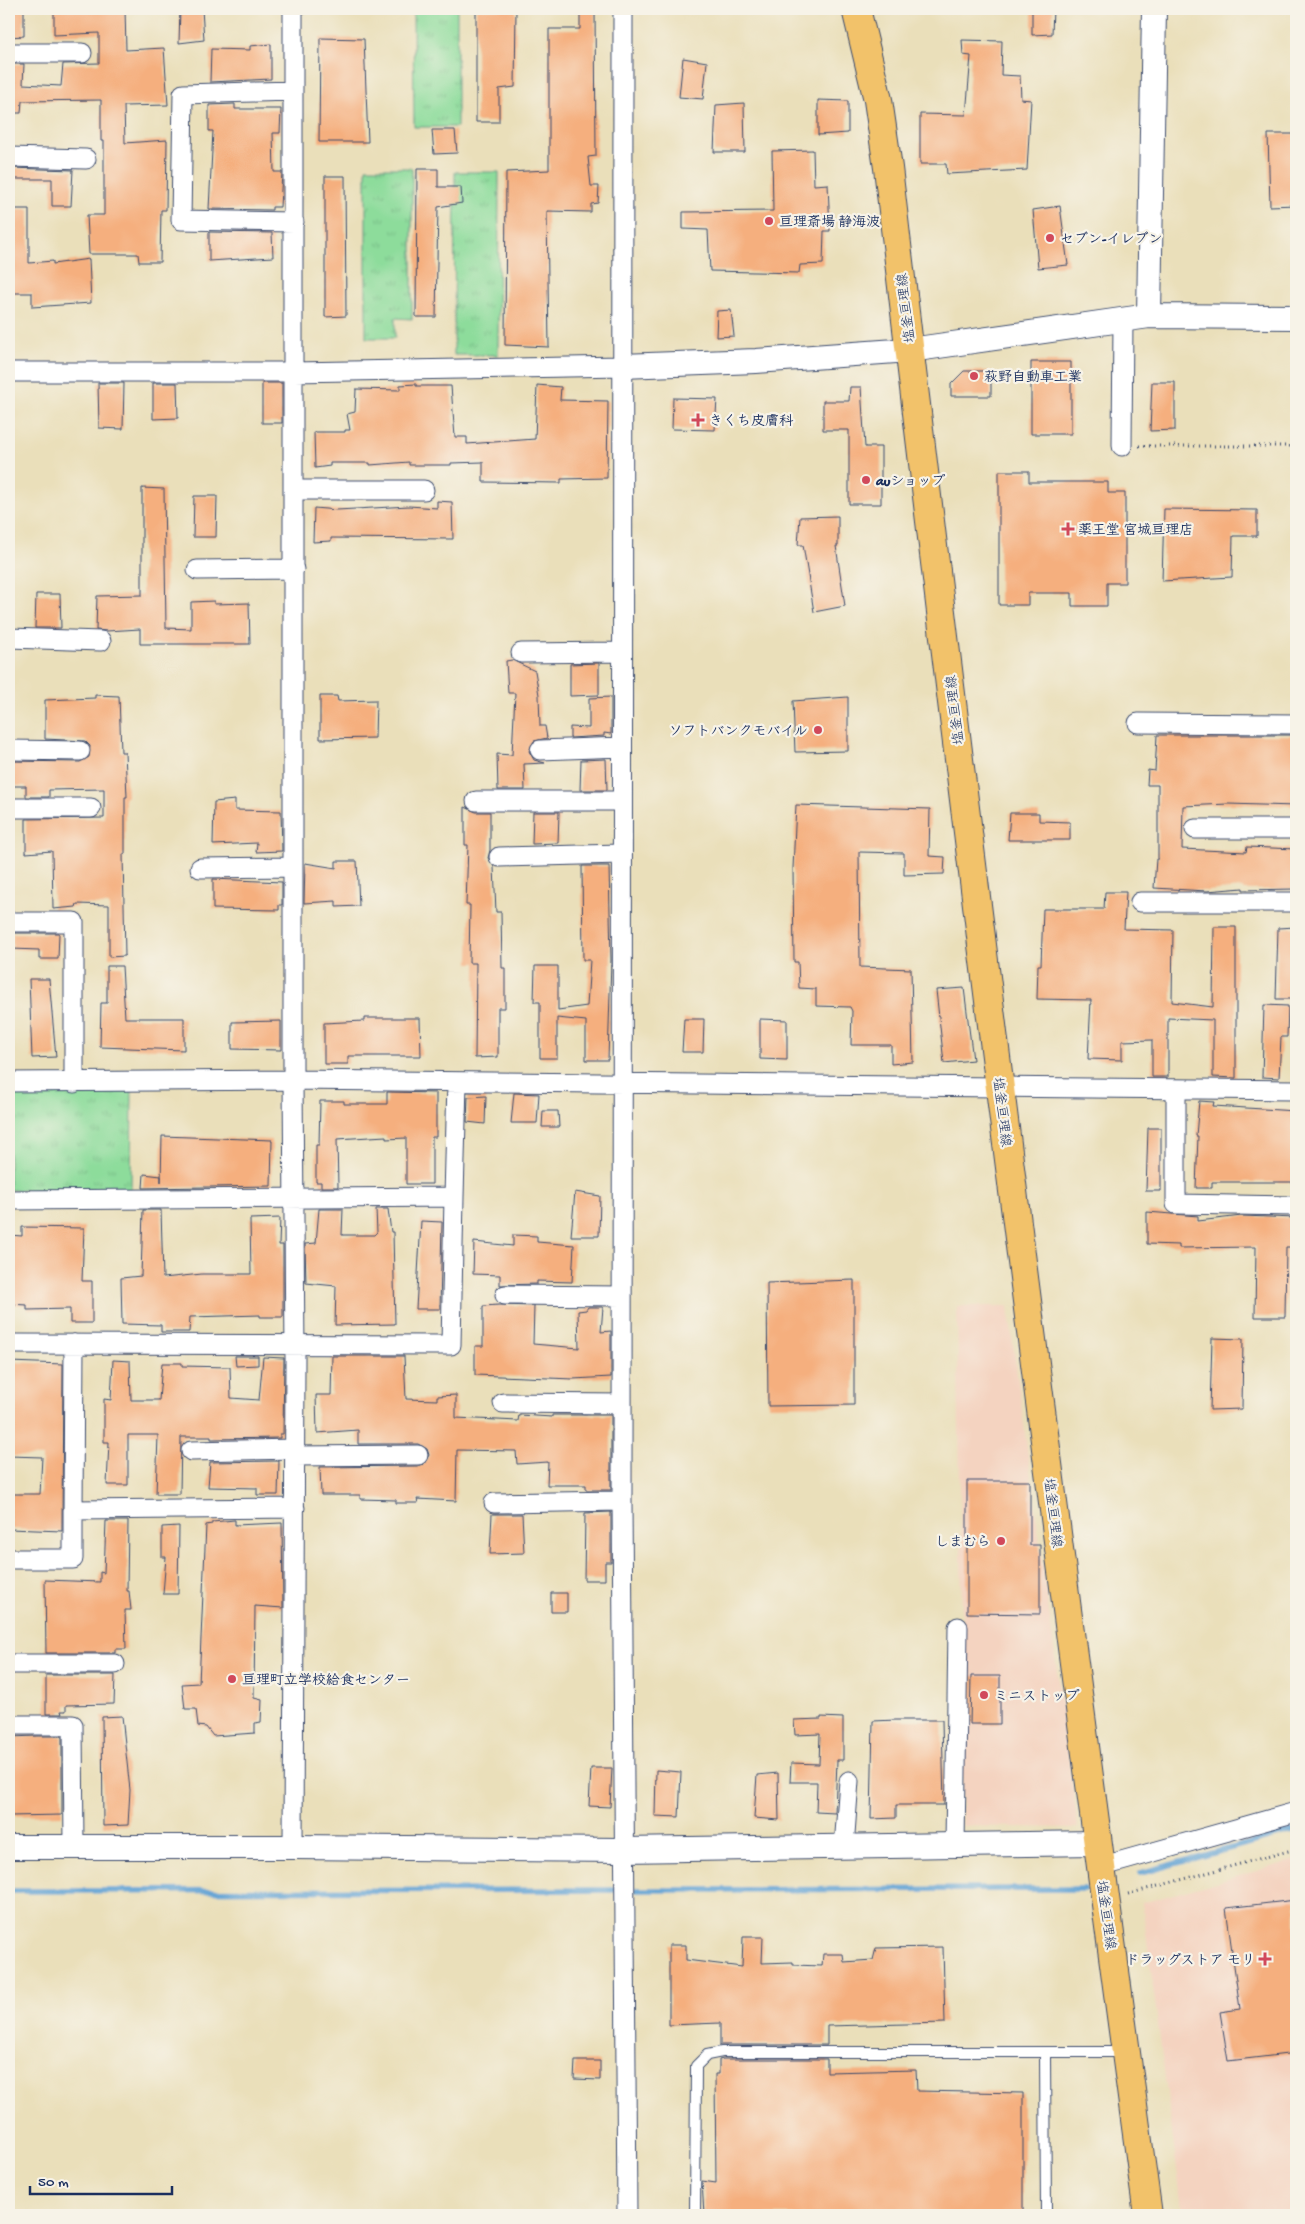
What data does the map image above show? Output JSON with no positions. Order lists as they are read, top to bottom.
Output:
{
  "streets": {
    "main road": ["塩釜亘理線"]
  },
  "places": {
    "other": [
      "亘理斎場 静海波",
      "セブン-イレブン",
      "萩野自動車工業",
      "auショップ",
      "ソフトバンクモバイル",
      "しまむら",
      "亘理町立学校給食センター",
      "ミニストップ"
    ],
    "health": ["きくち皮膚科", "薬王堂 宮城亘理店", "ドラッグストア モリ"]
  },
  "scale_bar": "50 m"
}
